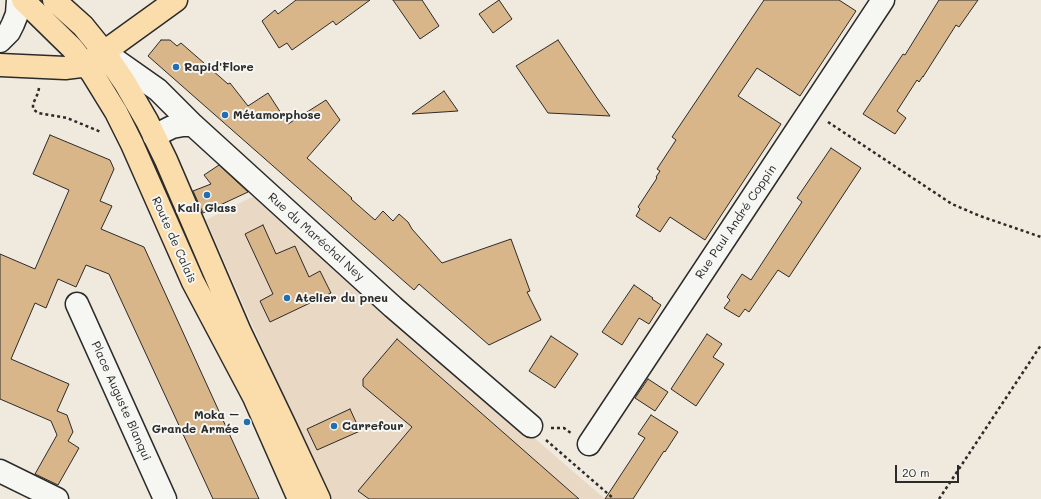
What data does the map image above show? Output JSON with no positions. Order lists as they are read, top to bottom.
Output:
{
  "streets": {
    "main road": ["Route de Calais"],
    "street": ["Rue Paul André Coppin", "Rue du Maréchal Ney", "Place Auguste Blanqui"]
  },
  "crossings": [
    ["Rue du Maréchal Ney", "Route de Calais"]
  ],
  "places": [
    "Rapid'Flore",
    "Métamorphose",
    "Kali Glass",
    "Atelier du pneu",
    "Moka – Grande Armée",
    "Carrefour"
  ],
  "scale_bar": "20 m"
}
